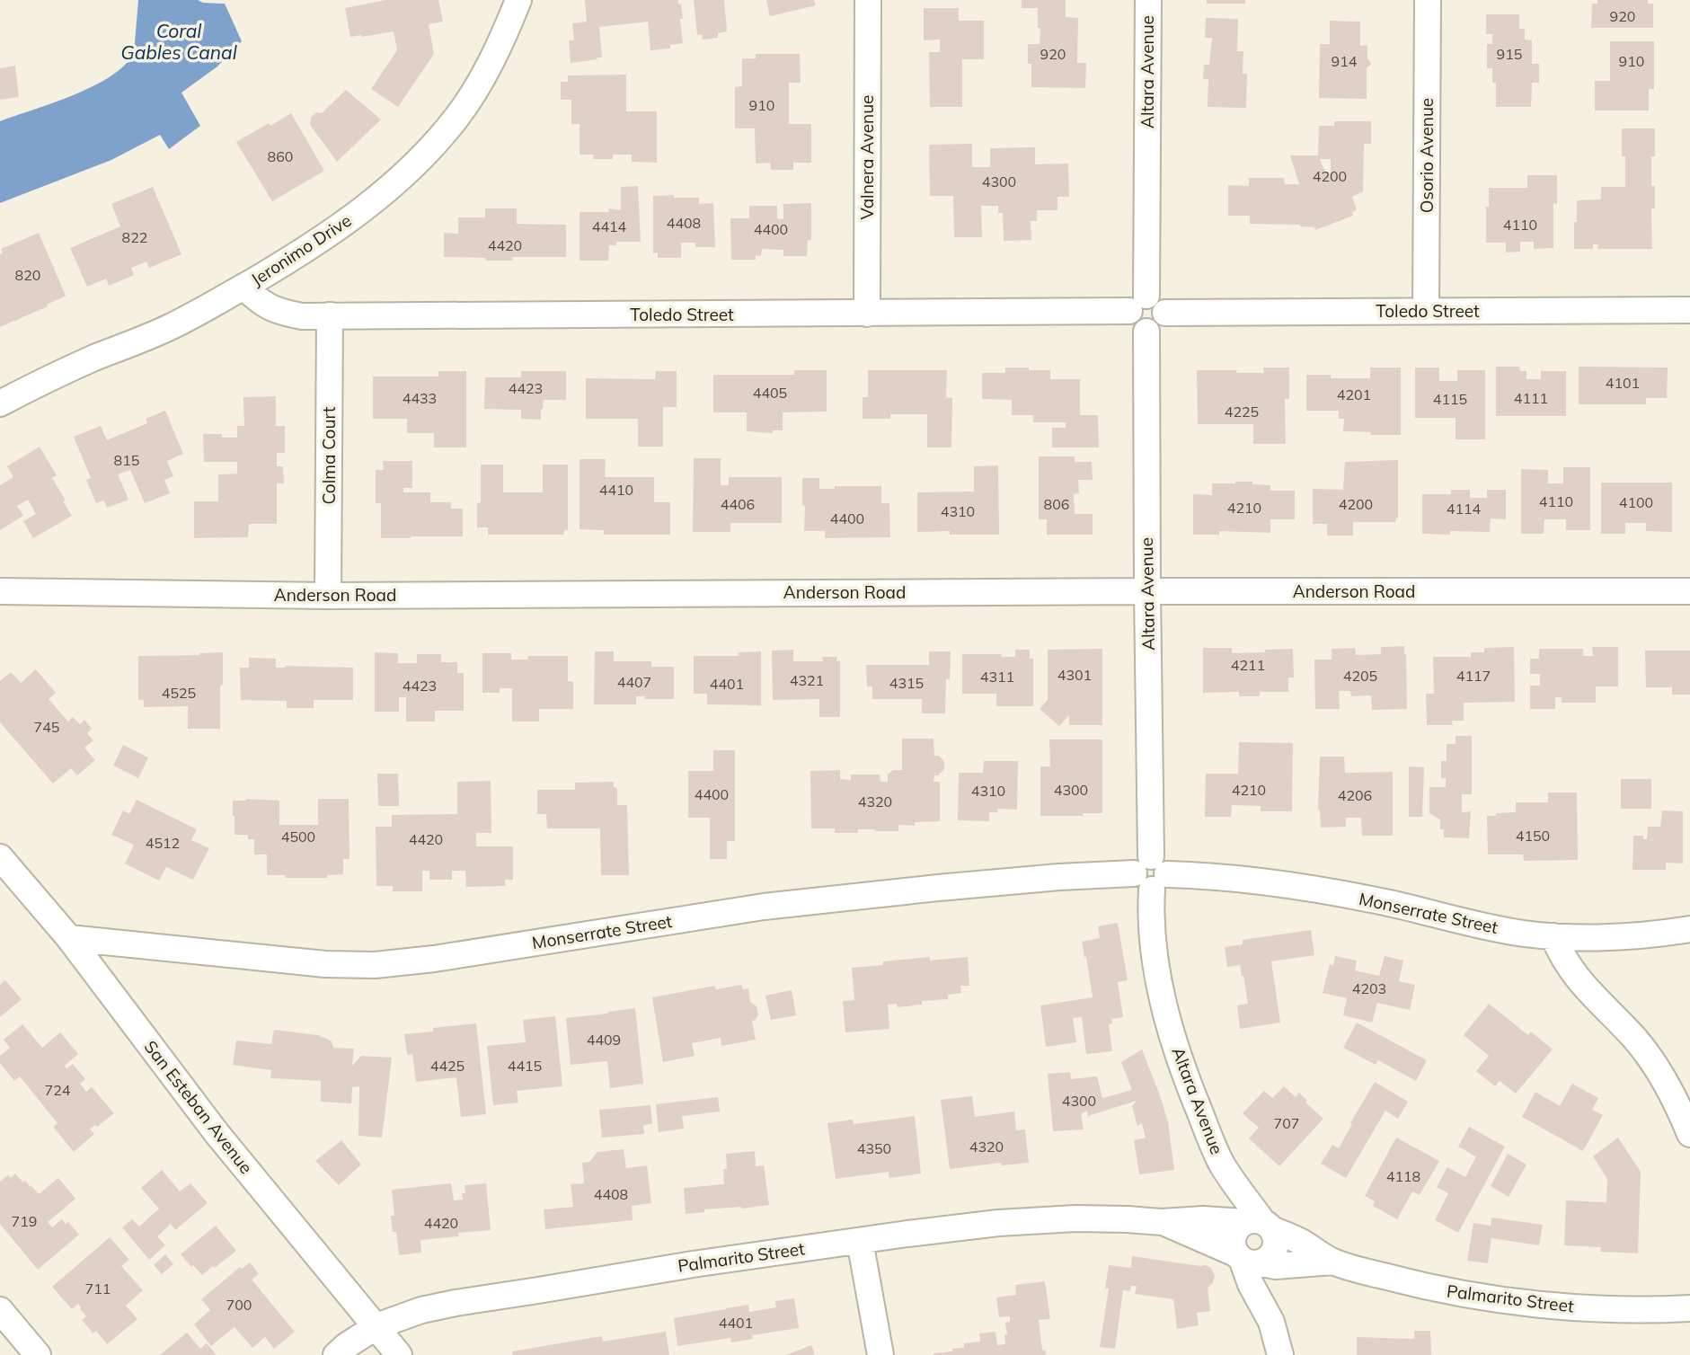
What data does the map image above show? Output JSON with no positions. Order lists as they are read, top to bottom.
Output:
{
  "streets": {
    "street": [
      "Altara Avenue",
      "Osorio Avenue",
      "Valnera Avenue",
      "Jeronimo Drive",
      "Toledo Street",
      "Colma Court",
      "Anderson Road",
      "Monserrate Street",
      "San Esteban Avenue",
      "Palmarito Street"
    ]
  },
  "crossings": [
    ["Altara Avenue", "Toledo Street"],
    ["Altara Avenue", "Anderson Road"],
    ["Altara Avenue", "Monserrate Street"],
    ["Altara Avenue", "Palmarito Street"],
    ["Osorio Avenue", "Toledo Street"],
    ["Valnera Avenue", "Toledo Street"],
    ["Jeronimo Drive", "Toledo Street"],
    ["Toledo Street", "Colma Court"],
    ["Colma Court", "Anderson Road"],
    ["Monserrate Street", "San Esteban Avenue"],
    ["San Esteban Avenue", "Palmarito Street"]
  ],
  "water": ["Coral Gables Canal"],
  "house_numbers": [
    "920",
    "920",
    "915",
    "914",
    "910",
    "910",
    "860",
    "4200",
    "4300",
    "4408",
    "4110",
    "4414",
    "4400",
    "822",
    "4420",
    "820",
    "4101",
    "4423",
    "4405",
    "4201",
    "4433",
    "4111",
    "4115",
    "4225",
    "815",
    "4410",
    "4110",
    "4100",
    "4406",
    "806",
    "4200",
    "4210",
    "4114",
    "4310",
    "4400",
    "4211",
    "4301",
    "4205",
    "4117",
    "4311",
    "4321",
    "4407",
    "4315",
    "4401",
    "4423",
    "4525",
    "745",
    "4300",
    "4210",
    "4310",
    "4400",
    "4206",
    "4320",
    "4150",
    "4500",
    "4420",
    "4512",
    "4203",
    "4409",
    "4425",
    "4415",
    "724",
    "4300",
    "707",
    "4320",
    "4350",
    "4118",
    "4408",
    "719",
    "4420",
    "711",
    "700",
    "4401"
  ]
}
